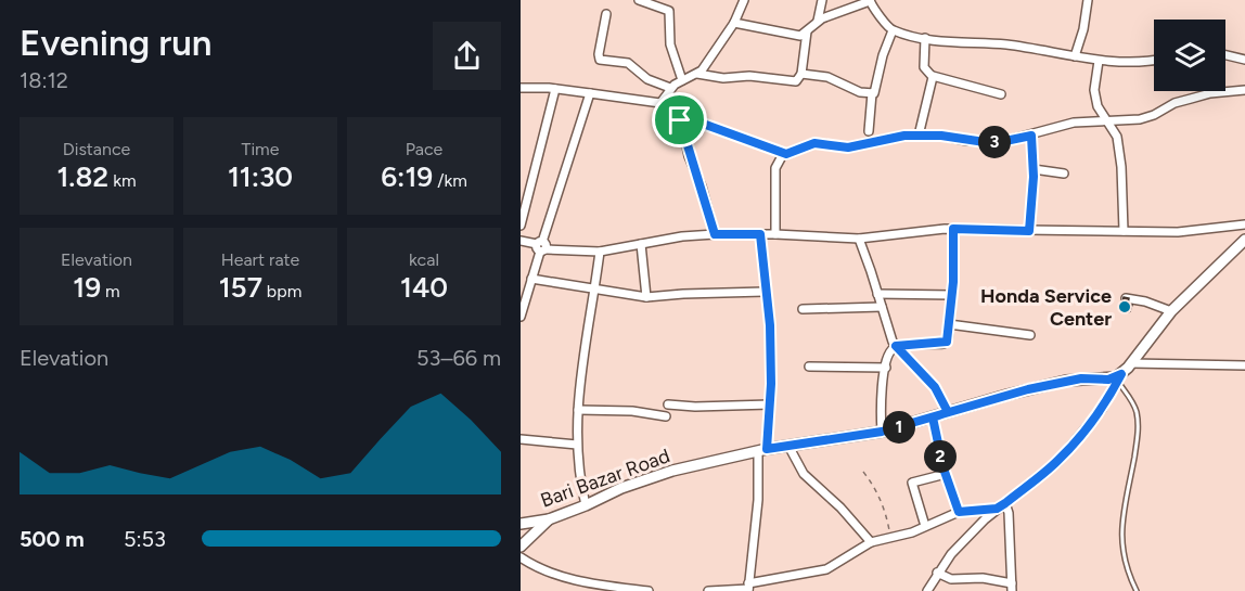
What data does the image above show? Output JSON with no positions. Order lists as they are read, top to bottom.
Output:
{
  "streets": {
    "street": ["Bari Bazar Road"]
  },
  "places": ["Honda Service Center"],
  "page": {
    "heading": ["Evening run", "18:12"],
    "stats": [
      ["Distance", "1.82 km"],
      ["Time", "11:30"],
      ["Pace", "6:19 /km"],
      ["Elevation", "19 m"],
      ["Heart rate", "157 bpm"],
      ["kcal", "140"]
    ],
    "pins": ["3", "1", "2"],
    "chart": ["Elevation", "53–66 m"],
    "list": [
      {
        "name": "500 m",
        "note": "5:53"
      }
    ]
  }
}
